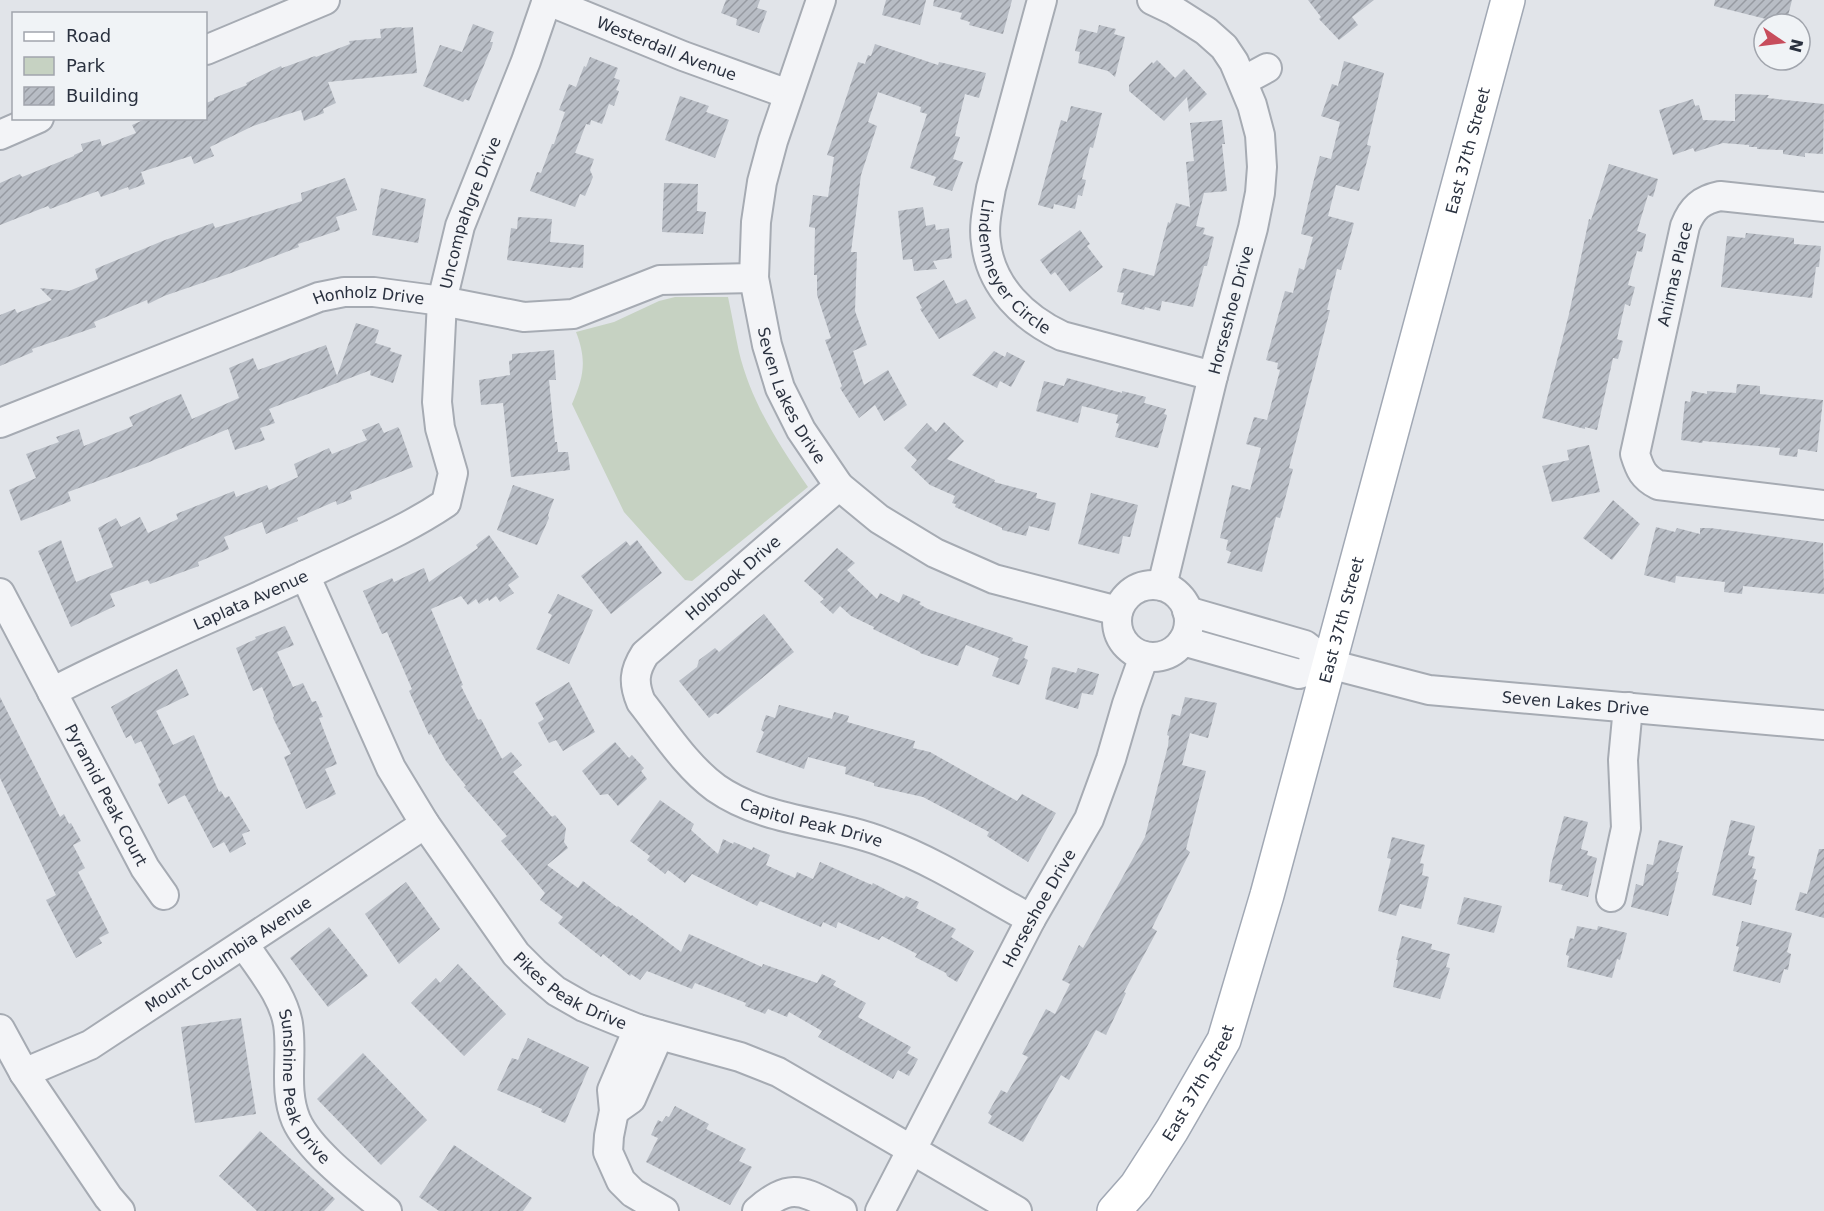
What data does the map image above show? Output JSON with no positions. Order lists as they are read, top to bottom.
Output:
{
  "streets": {
    "main road": ["East 37th Street"],
    "street": [
      "Westerdall Avenue",
      "Uncompahgre Drive",
      "Lindenmeyer Circle",
      "Animas Place",
      "Honholz Drive",
      "Horseshoe Drive",
      "Seven Lakes Drive",
      "Holbrook Drive",
      "Laplata Avenue",
      "Pyramid Peak Court",
      "Capitol Peak Drive",
      "Mount Columbia Avenue",
      "Pikes Peak Drive",
      "Sunshine Peak Drive"
    ]
  },
  "crossings": [
    ["Westerdall Avenue", "Uncompahgre Drive"],
    ["Westerdall Avenue", "Seven Lakes Drive"],
    ["East 37th Street", "Seven Lakes Drive"],
    ["Uncompahgre Drive", "Honholz Drive"],
    ["Uncompahgre Drive", "Laplata Avenue"],
    ["Lindenmeyer Circle", "Horseshoe Drive"],
    ["Honholz Drive", "Seven Lakes Drive"],
    ["Horseshoe Drive", "Seven Lakes Drive"],
    ["Horseshoe Drive", "Capitol Peak Drive"],
    ["Horseshoe Drive", "Pikes Peak Drive"],
    ["Seven Lakes Drive", "Holbrook Drive"],
    ["Holbrook Drive", "Capitol Peak Drive"],
    ["Laplata Avenue", "Pyramid Peak Court"],
    ["Laplata Avenue", "Pikes Peak Drive"],
    ["Mount Columbia Avenue", "Pikes Peak Drive"],
    ["Mount Columbia Avenue", "Sunshine Peak Drive"]
  ],
  "legend": ["Road", "Park", "Building"],
  "north": "right"
}
